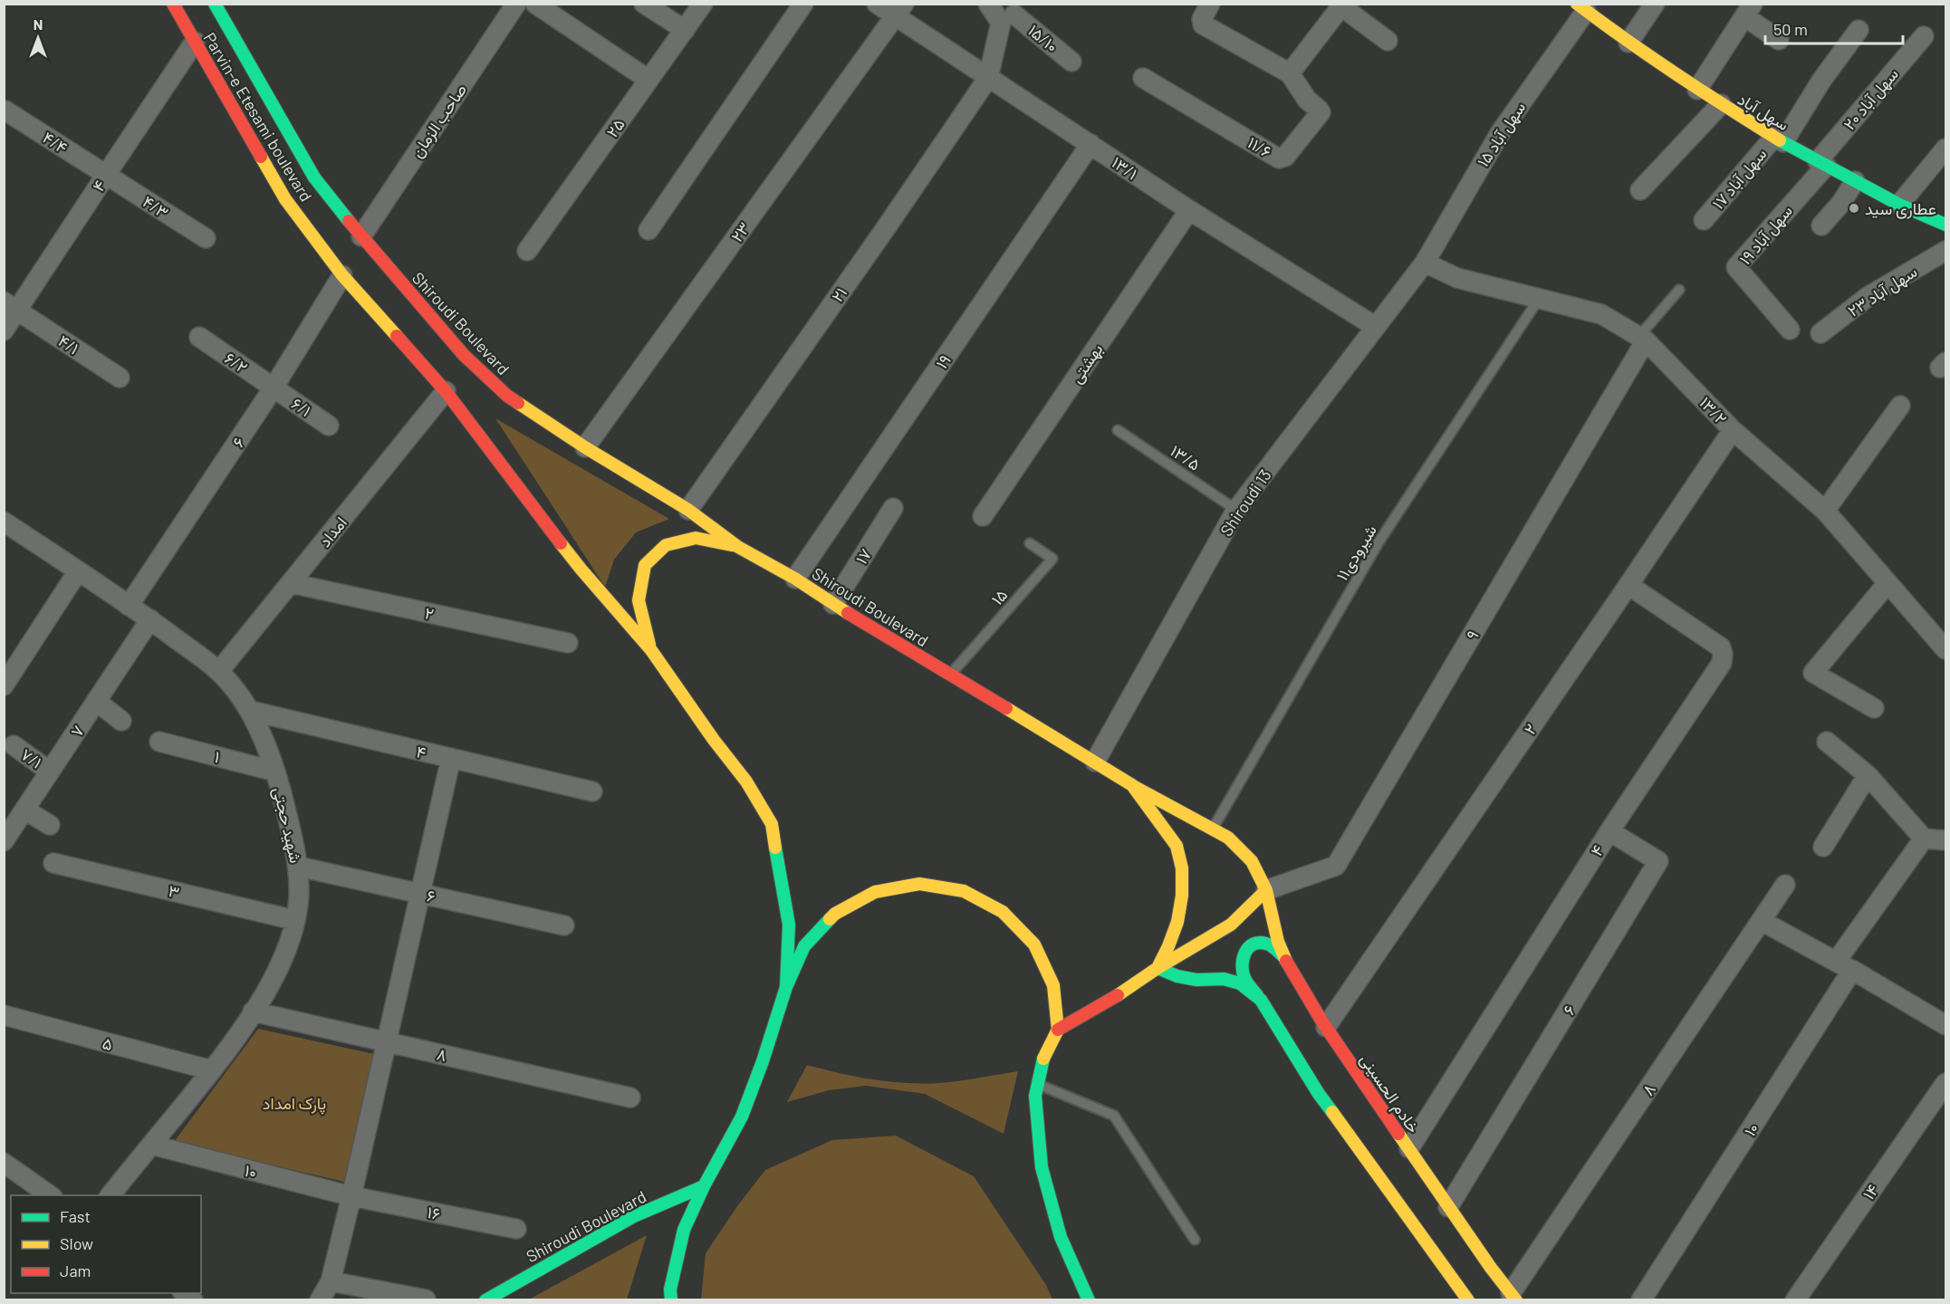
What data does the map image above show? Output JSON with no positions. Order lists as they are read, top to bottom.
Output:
{
  "streets": {
    "main road": [
      "سهل آباد",
      "Parvin-e Etesami boulevard",
      "Shiroudi Boulevard",
      "خادم الحسینی"
    ],
    "street": [
      "۱۵/۱۰",
      "سهل آباد ۲۰",
      "صاحب الزمان",
      "۲۵",
      "سهل آباد ۱۵",
      "۴/۴",
      "۱۱/۶",
      "۱۳/۱",
      "سهل آباد ۱۷",
      "۴",
      "۴/۳",
      "۲۳",
      "سهل آباد ۱۹",
      "سهل آباد ۲۳",
      "۲۱",
      "۴/۱",
      "۱۹",
      "۶/۲",
      "بهشتی",
      "۶/۱",
      "۱۳/۲",
      "۶",
      "Shiroudi 13",
      "امداد",
      "۱۷",
      "۲",
      "۹",
      "۷",
      "۱",
      "۷/۱",
      "شهید حجتی",
      "۳",
      "۵",
      "۸",
      "۱۰",
      "۱۴",
      "۱۶"
    ],
    "lane": ["۱۳/۵", "۱۱شیرودی", "۱۵"]
  },
  "crossings": [
    ["سهل آباد ۲۰", "سهل آباد"],
    ["سهل آباد ۲۰", "سهل آباد ۱۹"],
    ["سهل آباد", "سهل آباد ۱۵"],
    ["سهل آباد", "سهل آباد ۱۷"],
    ["سهل آباد", "سهل آباد ۱۹"],
    ["Parvin-e Etesami boulevard", "صاحب الزمان"],
    ["Parvin-e Etesami boulevard", "۴"],
    ["Parvin-e Etesami boulevard", "Shiroudi Boulevard"],
    ["Parvin-e Etesami boulevard", "۶"],
    ["Parvin-e Etesami boulevard", "امداد"],
    ["صاحب الزمان", "Shiroudi Boulevard"],
    ["سهل آباد ۱۵", "۱۳/۲"],
    ["سهل آباد ۱۵", "Shiroudi 13"],
    ["۴/۴", "۴"],
    ["۴/۴", "۴/۳"],
    ["۱۳/۱", "۲۳"],
    ["۱۳/۱", "۲۱"],
    ["۱۳/۱", "۱۹"],
    ["۱۳/۱", "بهشتی"],
    ["۱۳/۱", "Shiroudi 13"],
    ["۴", "۴/۳"],
    ["۴", "۴/۱"],
    ["۴", "۶"],
    ["۴", "۲"],
    ["۴", "شهید حجتی"],
    ["۴", "خادم الحسینی"],
    ["۲۳", "Shiroudi Boulevard"],
    ["۲۱", "Shiroudi Boulevard"],
    ["Shiroudi Boulevard", "۱۹"],
    ["Shiroudi Boulevard", "Shiroudi 13"],
    ["Shiroudi Boulevard", "۱۷"],
    ["Shiroudi Boulevard", "۱۵"],
    ["Shiroudi Boulevard", "خادم الحسینی"],
    ["۶/۲", "۶/۱"],
    ["۶/۲", "۶"],
    ["۶/۱", "۶"],
    ["۱۳/۲", "Shiroudi 13"],
    ["۱۳/۲", "۱۱شیرودی"],
    ["۱۳/۲", "۲"],
    ["۱۳/۲", "۹"],
    ["۶", "شهید حجتی"],
    ["۶", "خادم الحسینی"],
    ["۱۳/۵", "Shiroudi 13"],
    ["امداد", "۲"],
    ["امداد", "شهید حجتی"],
    ["۱۱شیرودی", "خادم الحسینی"],
    ["۲", "خادم الحسینی"],
    ["۹", "خادم الحسینی"],
    ["۷", "۷/۱"],
    ["۷", "شهید حجتی"],
    ["۱", "شهید حجتی"],
    ["شهید حجتی", "۳"],
    ["شهید حجتی", "۵"],
    ["شهید حجتی", "۸"],
    ["شهید حجتی", "۱۰"],
    ["۸", "خادم الحسینی"],
    ["۱۰", "۱۶"]
  ],
  "parks": ["پارک امداد"],
  "places": ["عطاری سید"],
  "legend": ["Fast", "Slow", "Jam"],
  "scale_bar": "50 m",
  "north": "top"
}
